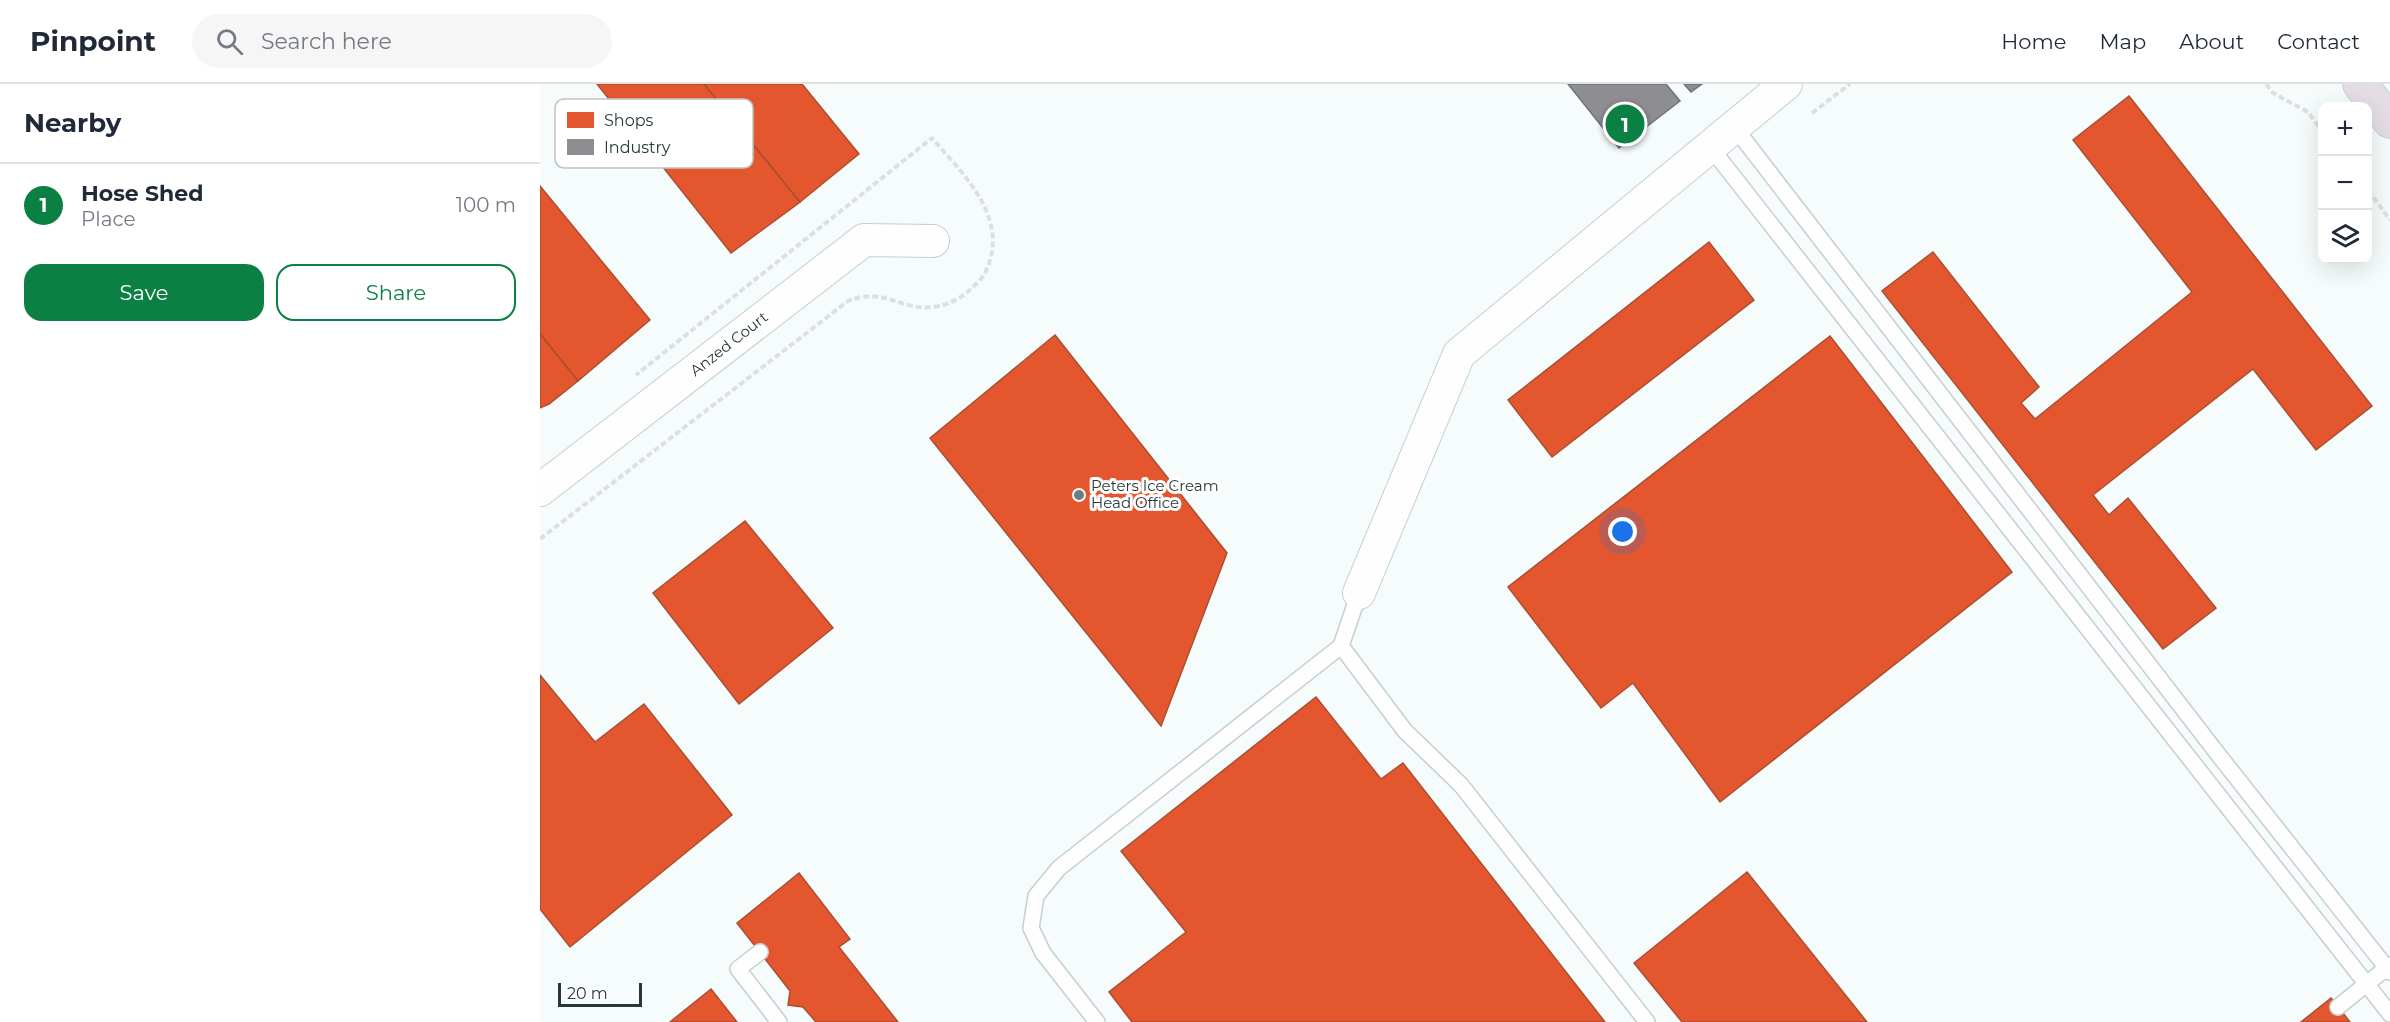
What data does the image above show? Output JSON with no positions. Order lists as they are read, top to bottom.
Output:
{
  "streets": {
    "street": ["Anzed Court"]
  },
  "places": ["Peters Ice Cream Head Office"],
  "legend": ["Shops", "Industry"],
  "scale_bar": "20 m",
  "page": {
    "header": "Pinpoint",
    "search": "Search here",
    "nav": [
      "Home",
      "Map",
      "About",
      "Contact"
    ],
    "heading": "Nearby",
    "map_buttons": ["+", "−"],
    "pins": "1",
    "list": [
      {
        "mark": "1",
        "name": "Hose Shed",
        "note": "Place",
        "value": "100 m"
      }
    ],
    "buttons": ["Save", "Share"],
    "scale": "20 m"
  }
}
